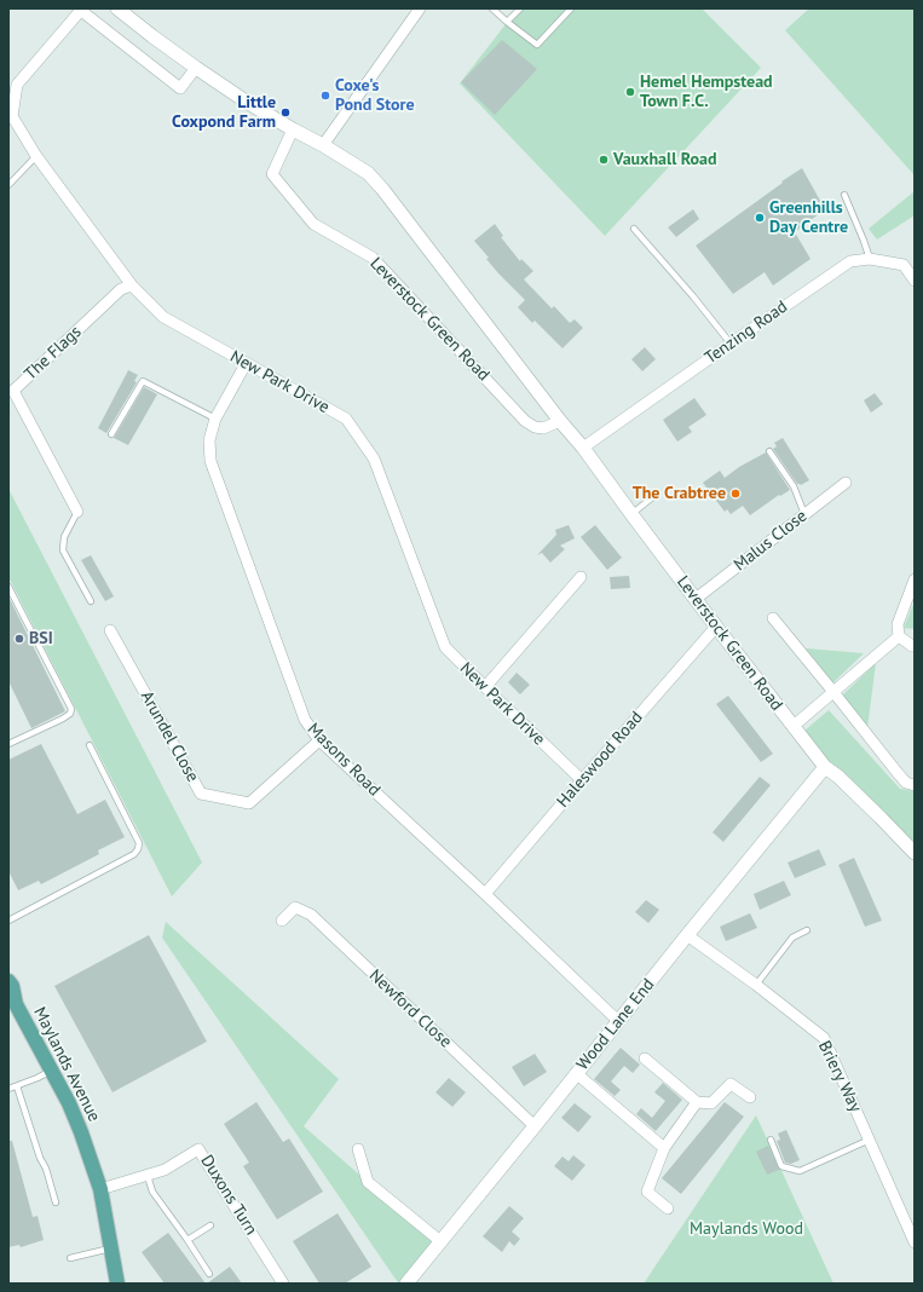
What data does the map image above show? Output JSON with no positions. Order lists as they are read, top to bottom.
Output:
{
  "streets": {
    "main road": ["Maylands Avenue"],
    "street": [
      "Leverstock Green Road",
      "Tenzing Road",
      "The Flags",
      "New Park Drive",
      "Malus Close",
      "Arundel Close",
      "Masons Road",
      "Haleswood Road",
      "Newford Close",
      "Wood Lane End",
      "Briery Way",
      "Duxons Turn"
    ]
  },
  "crossings": [
    ["Leverstock Green Road", "Tenzing Road"],
    ["Leverstock Green Road", "Malus Close"],
    ["Leverstock Green Road", "Haleswood Road"],
    ["Leverstock Green Road", "Wood Lane End"],
    ["The Flags", "New Park Drive"],
    ["New Park Drive", "Masons Road"],
    ["New Park Drive", "Haleswood Road"],
    ["Arundel Close", "Masons Road"],
    ["Masons Road", "Haleswood Road"],
    ["Masons Road", "Wood Lane End"],
    ["Newford Close", "Wood Lane End"],
    ["Wood Lane End", "Briery Way"],
    ["Maylands Avenue", "Duxons Turn"]
  ],
  "parks": ["Maylands Wood"],
  "places": [
    "Hemel Hempstead Town F.C.",
    "Coxe's Pond Store",
    "Little Coxpond Farm",
    "Vauxhall Road",
    "Greenhills Day Centre",
    "The Crabtree",
    "BSI"
  ]
}
